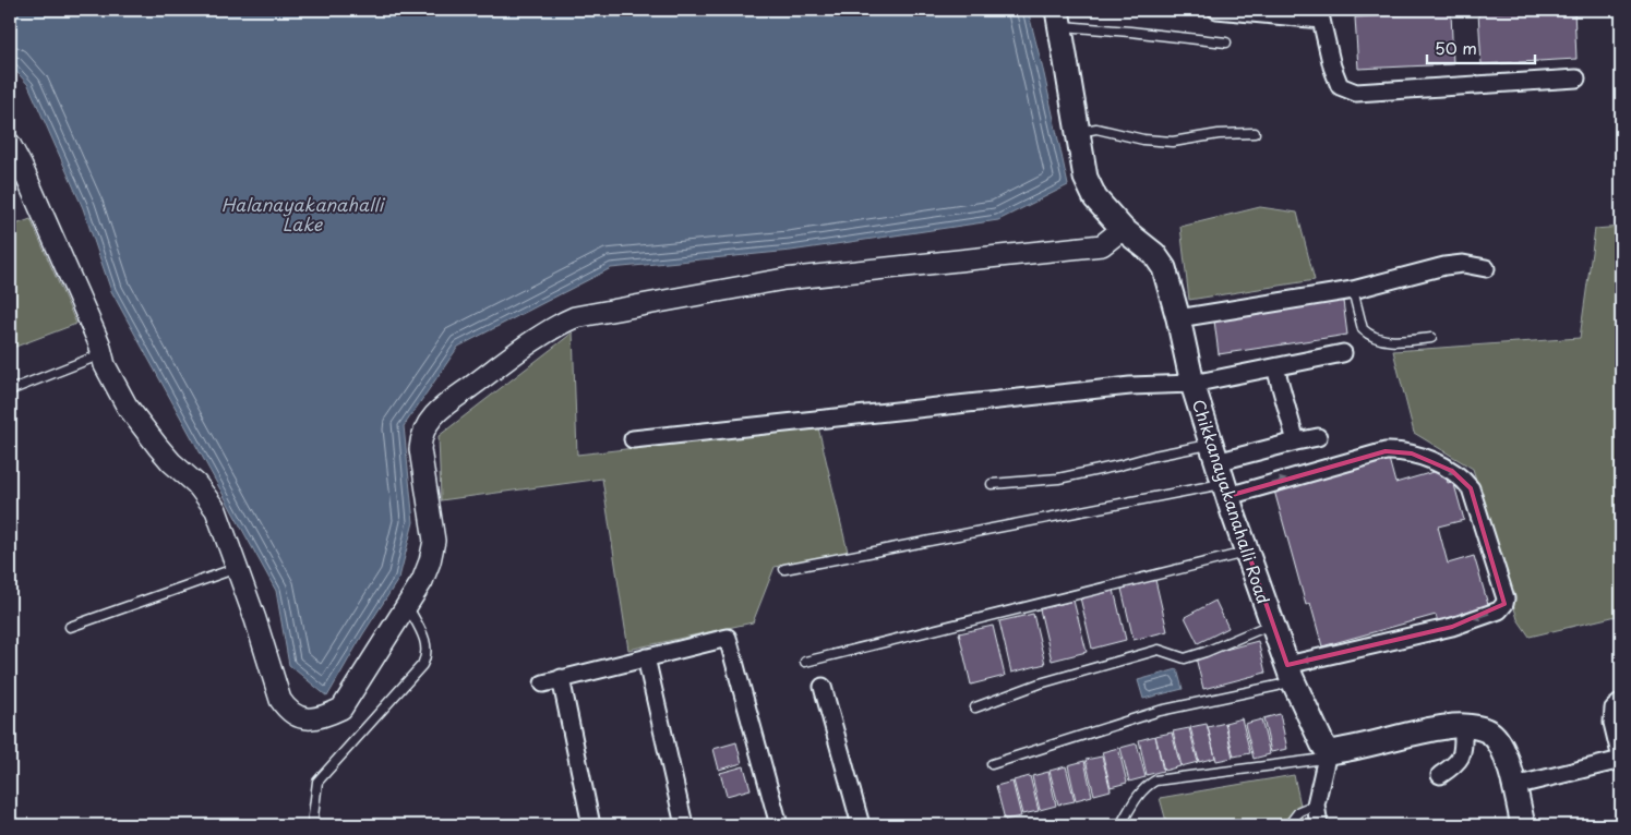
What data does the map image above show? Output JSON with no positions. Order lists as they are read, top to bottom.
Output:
{
  "streets": {
    "main road": ["Chikkanayakanahalli Road"]
  },
  "water": ["Halanayakanahalli Lake"],
  "scale_bar": "50 m"
}
